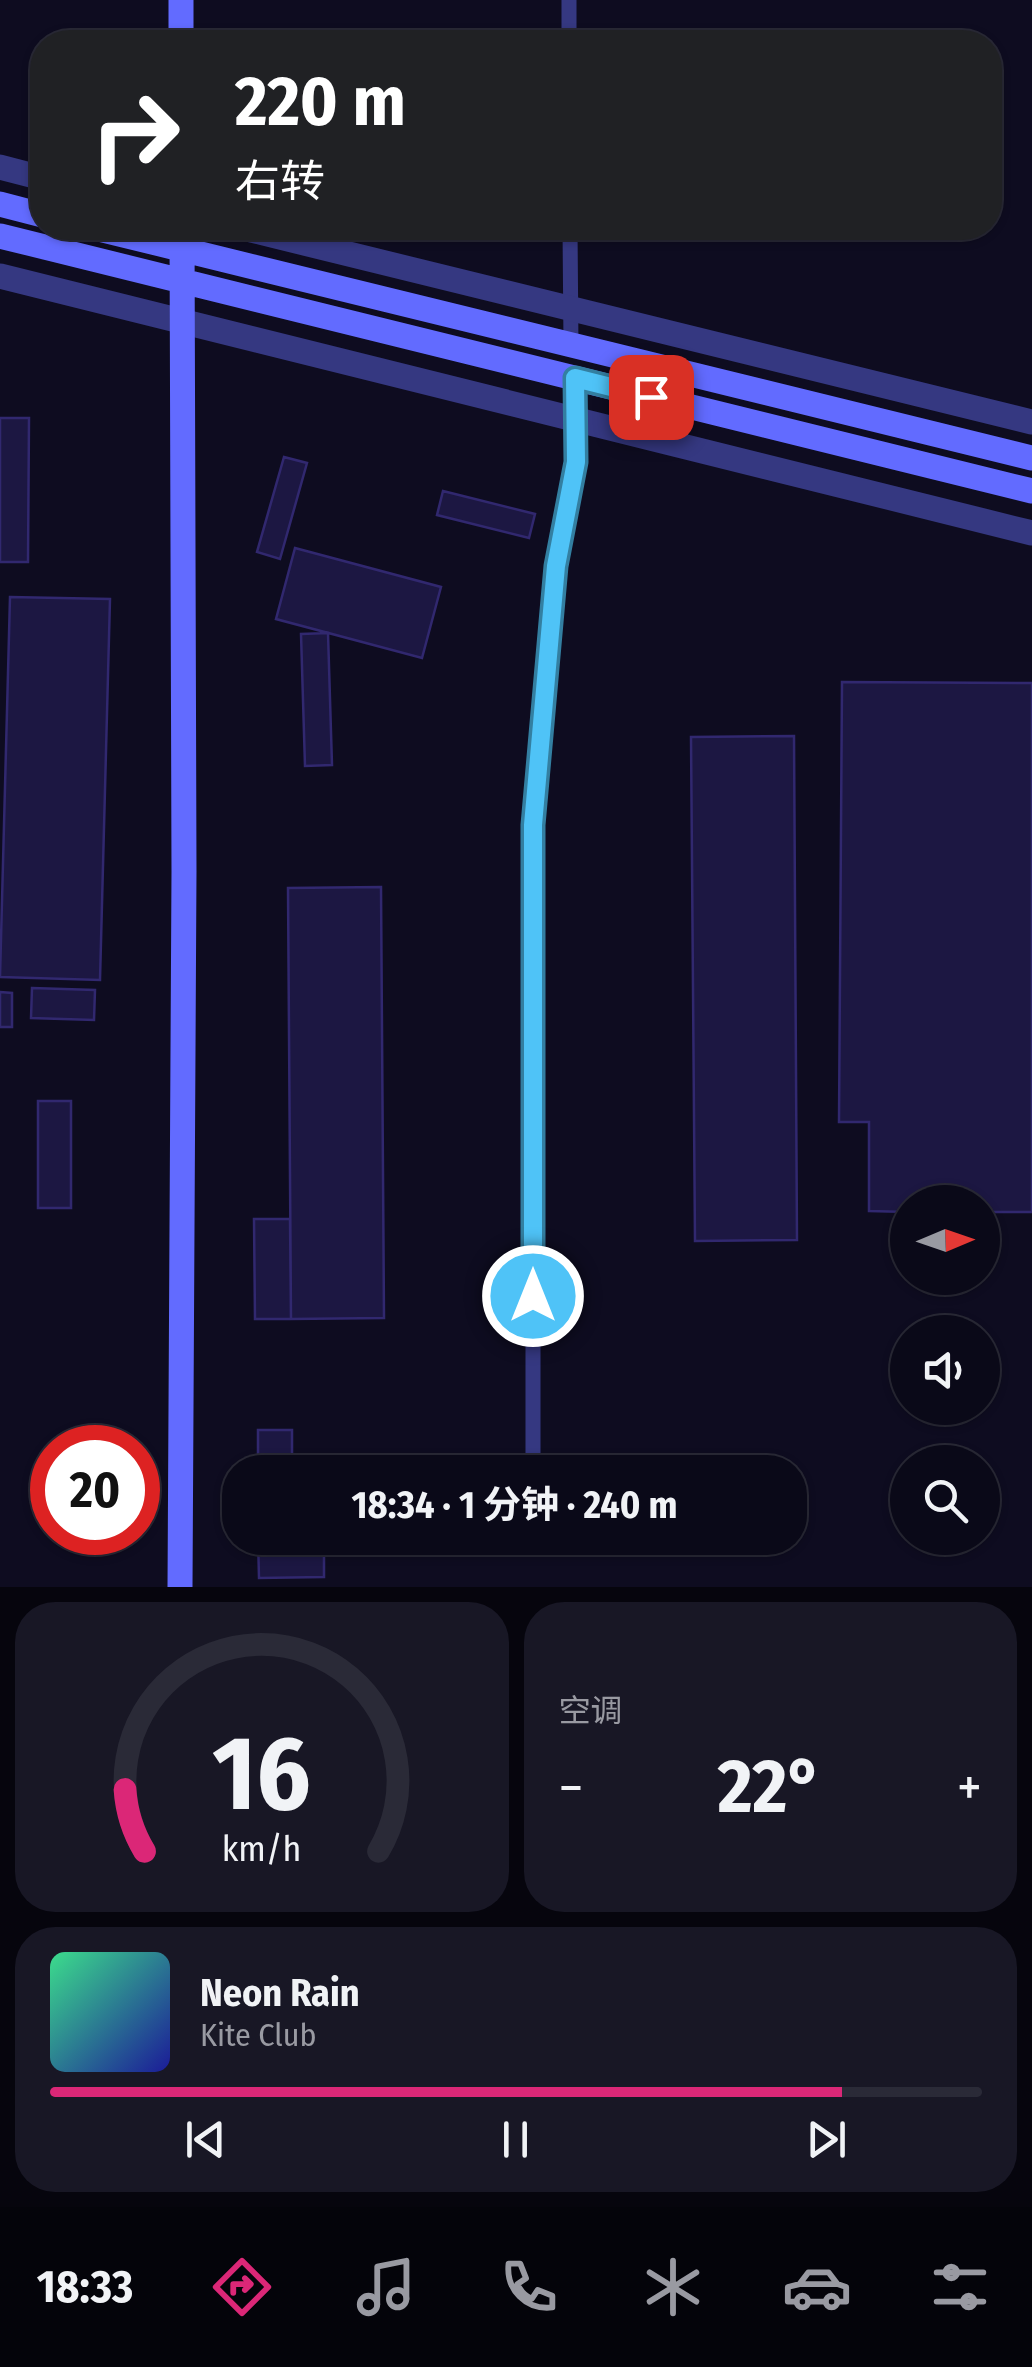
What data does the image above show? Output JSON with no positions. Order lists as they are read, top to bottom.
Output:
{
  "north": "right",
  "page": {
    "turn": ["220 m", "右转"],
    "limit": "20",
    "trip": "18:34 · 1 分钟 · 240 m",
    "tile": "空调",
    "heat": ["−", "22°", "+"],
    "song": ["Neon Rain", "Kite Club"],
    "tabs": "18:33",
    "gauge": ["16", "km/h"]
  }
}
